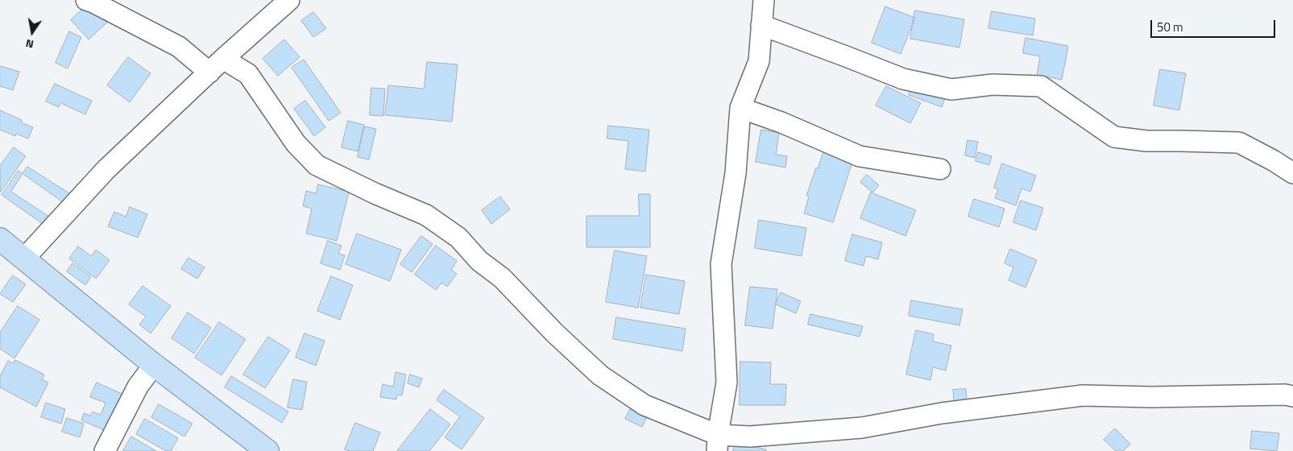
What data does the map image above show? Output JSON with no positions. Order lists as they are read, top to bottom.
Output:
{
  "scale_bar": "50 m",
  "north": "bottom"
}
